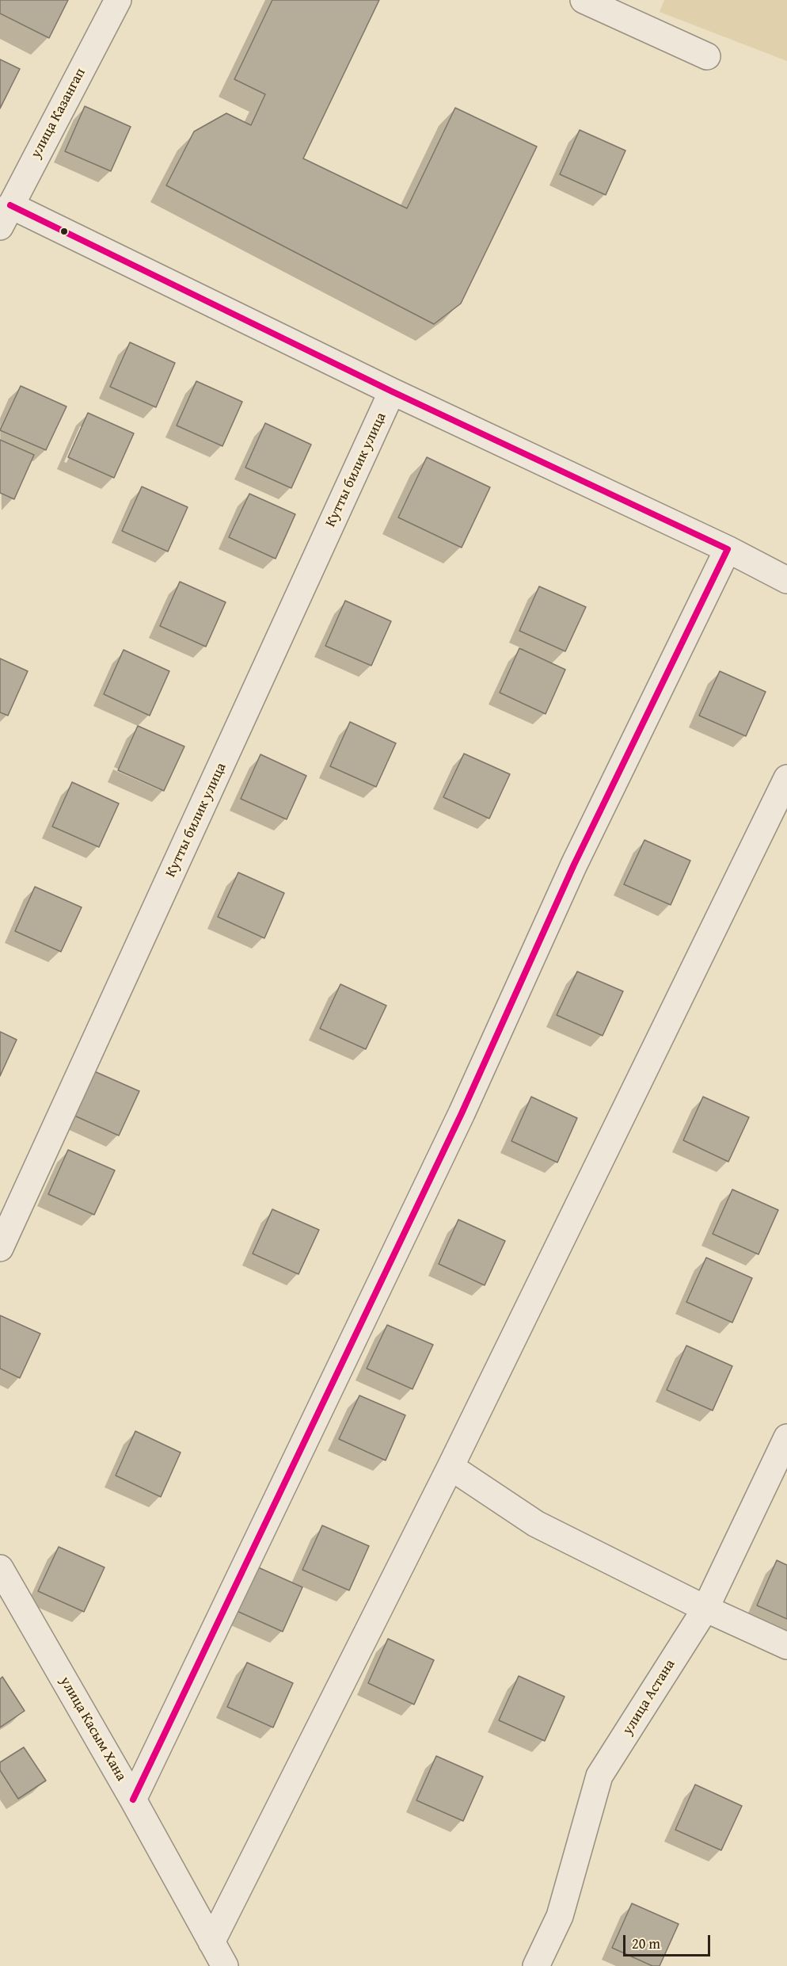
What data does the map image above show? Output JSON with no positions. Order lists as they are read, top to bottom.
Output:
{
  "streets": {
    "street": [
      "улица Казангап",
      "Кутты билик улица",
      "улица Астана",
      "улица Касым Хана"
    ]
  },
  "scale_bar": "20 m"
}
